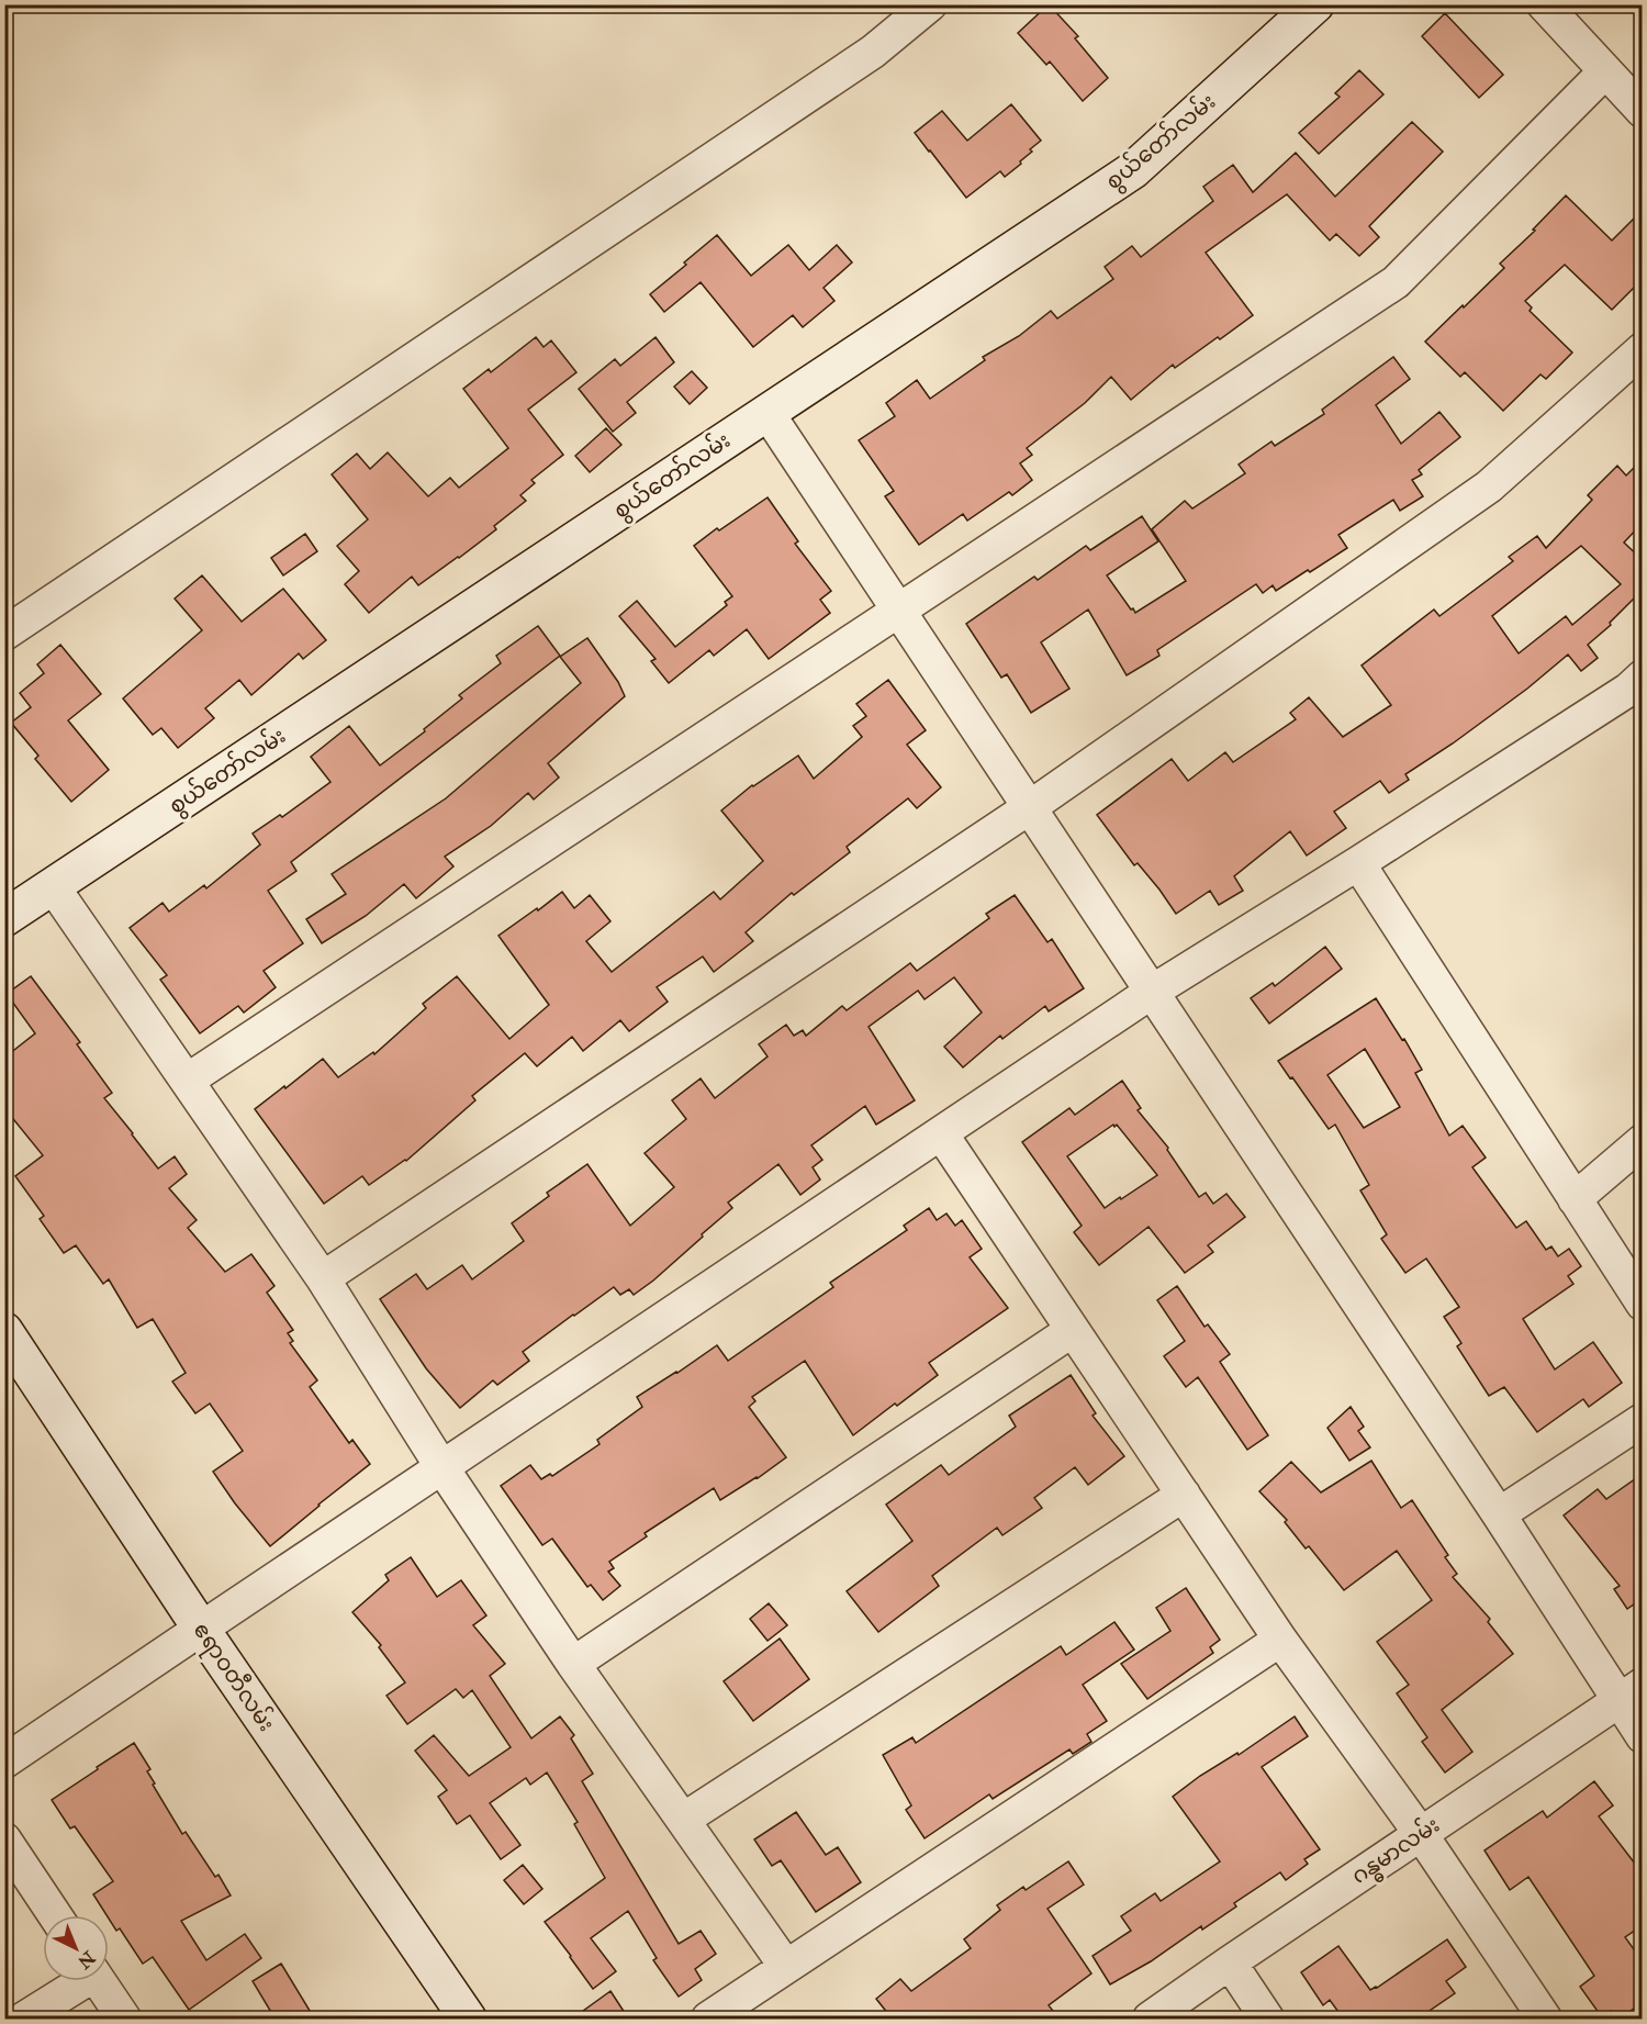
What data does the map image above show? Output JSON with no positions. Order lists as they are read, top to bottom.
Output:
{
  "streets": {
    "street": ["စွယ်တော်လမ်း", "ဧရာဝတီလမ်း", "ဂန္ဓမာလမ်း"]
  },
  "north": "bottom right"
}
